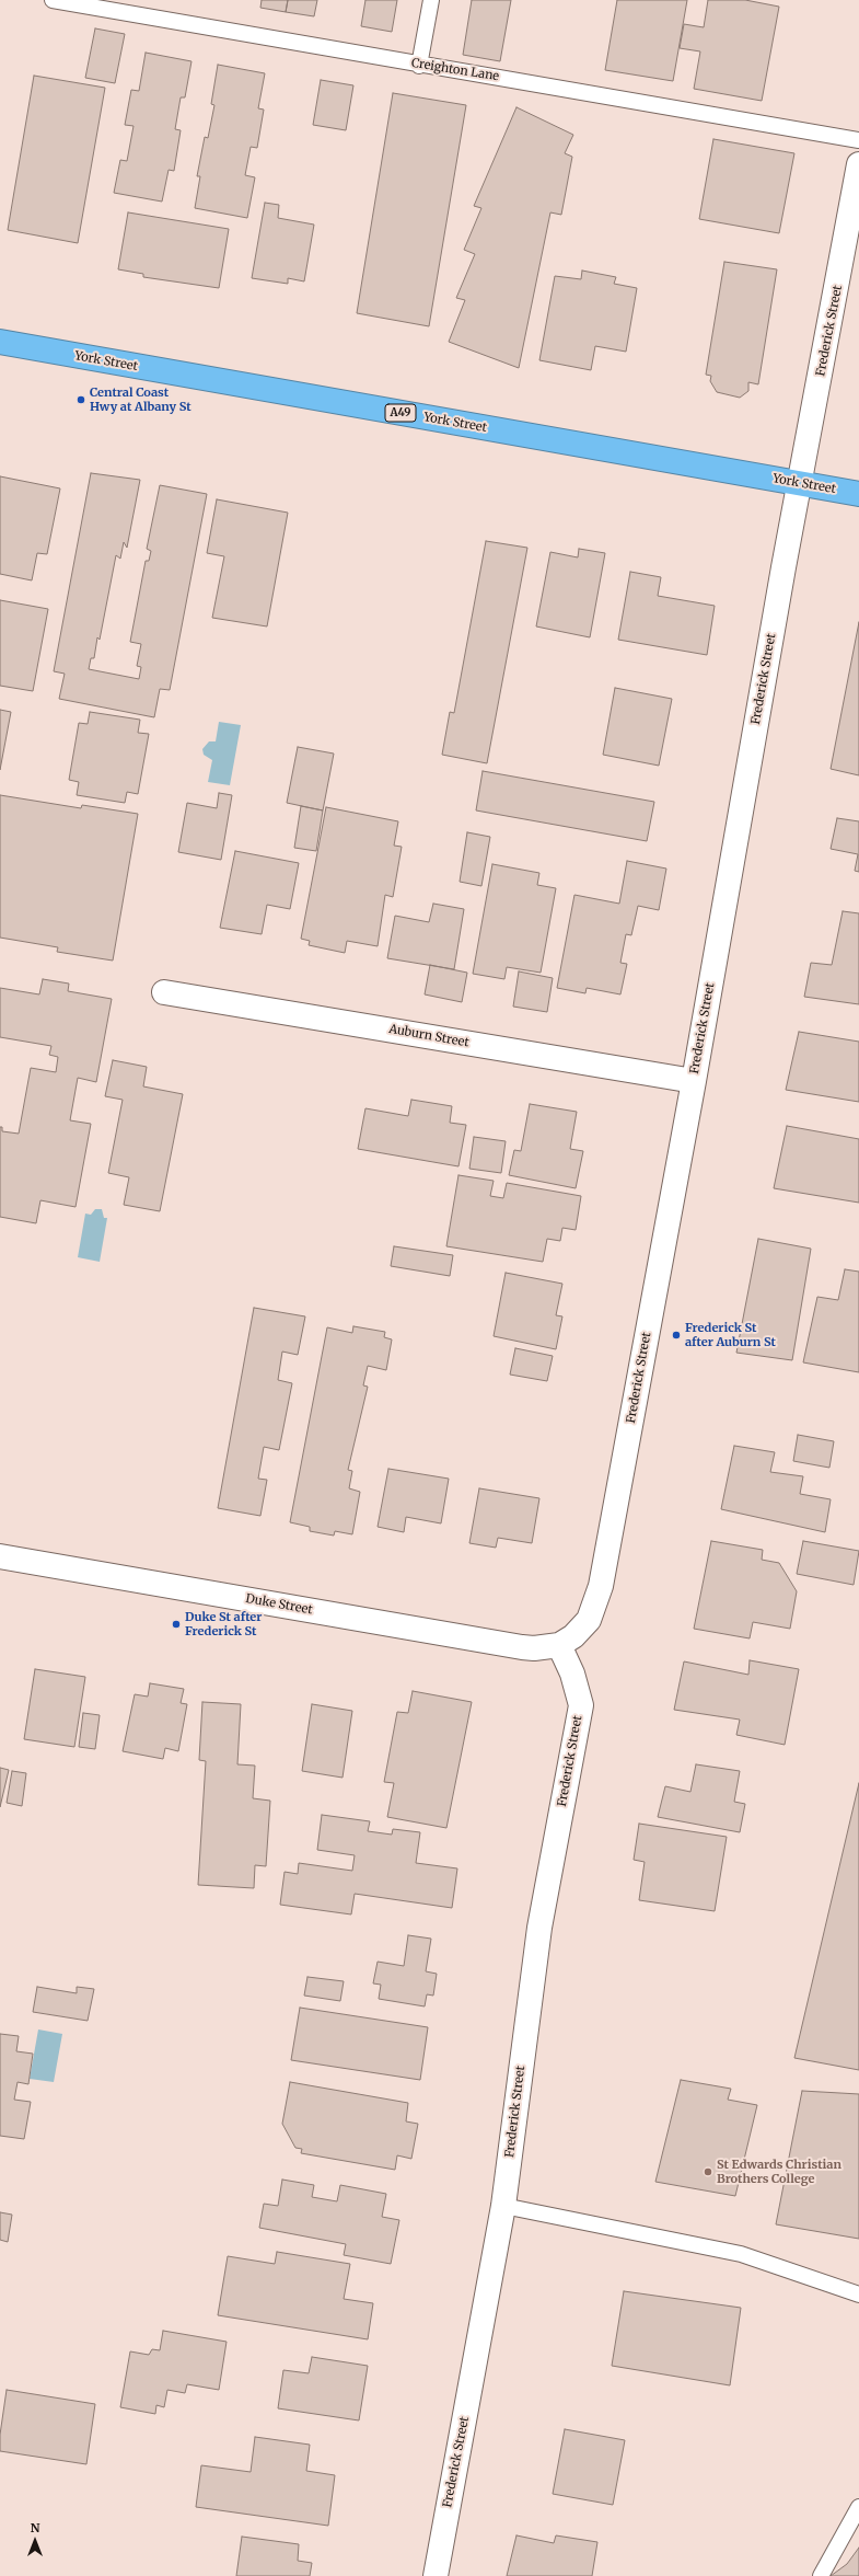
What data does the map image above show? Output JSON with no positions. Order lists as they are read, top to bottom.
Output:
{
  "streets": {
    "highway": ["York Street", "A49"],
    "street": ["Frederick Street", "Auburn Street", "Duke Street"],
    "lane": ["Creighton Lane"]
  },
  "crossings": [
    ["Frederick Street", "York Street"],
    ["Frederick Street", "Auburn Street"],
    ["Frederick Street", "Duke Street"]
  ],
  "places": [
    "Central Coast Hwy at Albany St",
    "Frederick St after Auburn St",
    "Duke St after Frederick St",
    "St Edwards Christian Brothers College"
  ],
  "north": "top"
}
